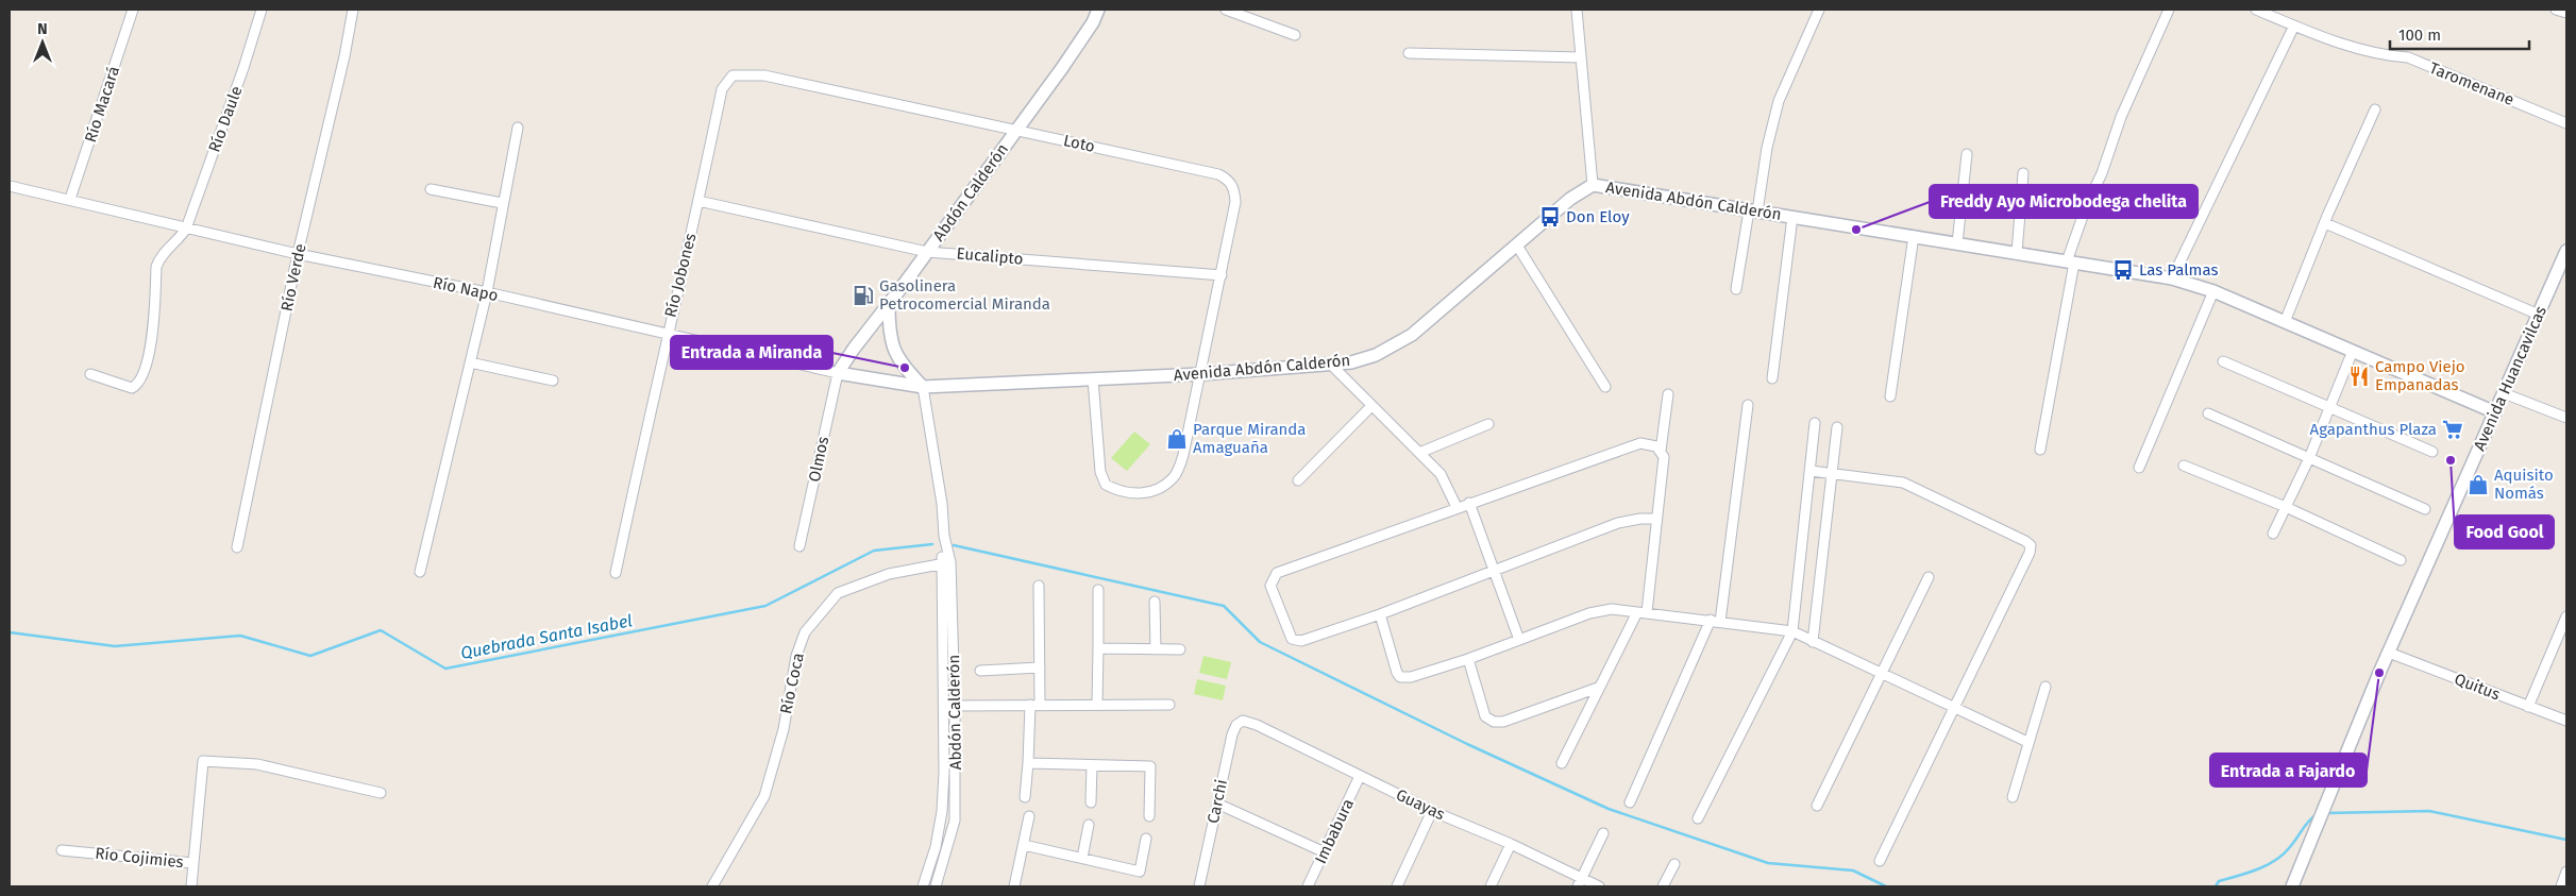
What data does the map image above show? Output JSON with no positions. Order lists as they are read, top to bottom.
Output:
{
  "streets": {
    "street": [
      "Taromenane",
      "Río Macará",
      "Río Daule",
      "Loto",
      "Abdón Calderón",
      "Avenida Abdón Calderón",
      "Eucalipto",
      "Río Jobones",
      "Río Verde",
      "Río Napo",
      "Avenida Huancavilcas",
      "Olmos",
      "Río Coca",
      "Quitus",
      "Carchi",
      "Guayas",
      "Imbabura",
      "Río Cojimies"
    ]
  },
  "crossings": [
    ["Río Macará", "Río Napo"],
    ["Río Daule", "Río Napo"],
    ["Loto", "Abdón Calderón"],
    ["Loto", "Avenida Abdón Calderón"],
    ["Loto", "Eucalipto"],
    ["Loto", "Río Jobones"],
    ["Abdón Calderón", "Avenida Abdón Calderón"],
    ["Abdón Calderón", "Eucalipto"],
    ["Abdón Calderón", "Río Napo"],
    ["Abdón Calderón", "Olmos"],
    ["Abdón Calderón", "Río Coca"],
    ["Avenida Abdón Calderón", "Río Napo"],
    ["Avenida Abdón Calderón", "Avenida Huancavilcas"],
    ["Eucalipto", "Río Jobones"],
    ["Río Jobones", "Río Napo"],
    ["Río Verde", "Río Napo"],
    ["Río Napo", "Olmos"],
    ["Avenida Huancavilcas", "Quitus"],
    ["Carchi", "Guayas"],
    ["Guayas", "Imbabura"]
  ],
  "water": ["Quebrada Santa Isabel"],
  "places": {
    "bus stop": ["Don Eloy", "Las Palmas"],
    "other": [
      "Freddy Ayo Microbodega chelita",
      "Entrada a Miranda",
      "Food Gool",
      "Entrada a Fajardo"
    ],
    "fuel station": ["Gasolinera Petrocomercial Miranda"],
    "restaurant": ["Campo Viejo Empanadas"],
    "supermarket": ["Agapanthus Plaza"],
    "shop": ["Parque Miranda Amaguaña", "Aquisito Nomás"]
  },
  "scale_bar": "100 m",
  "north": "top"
}
